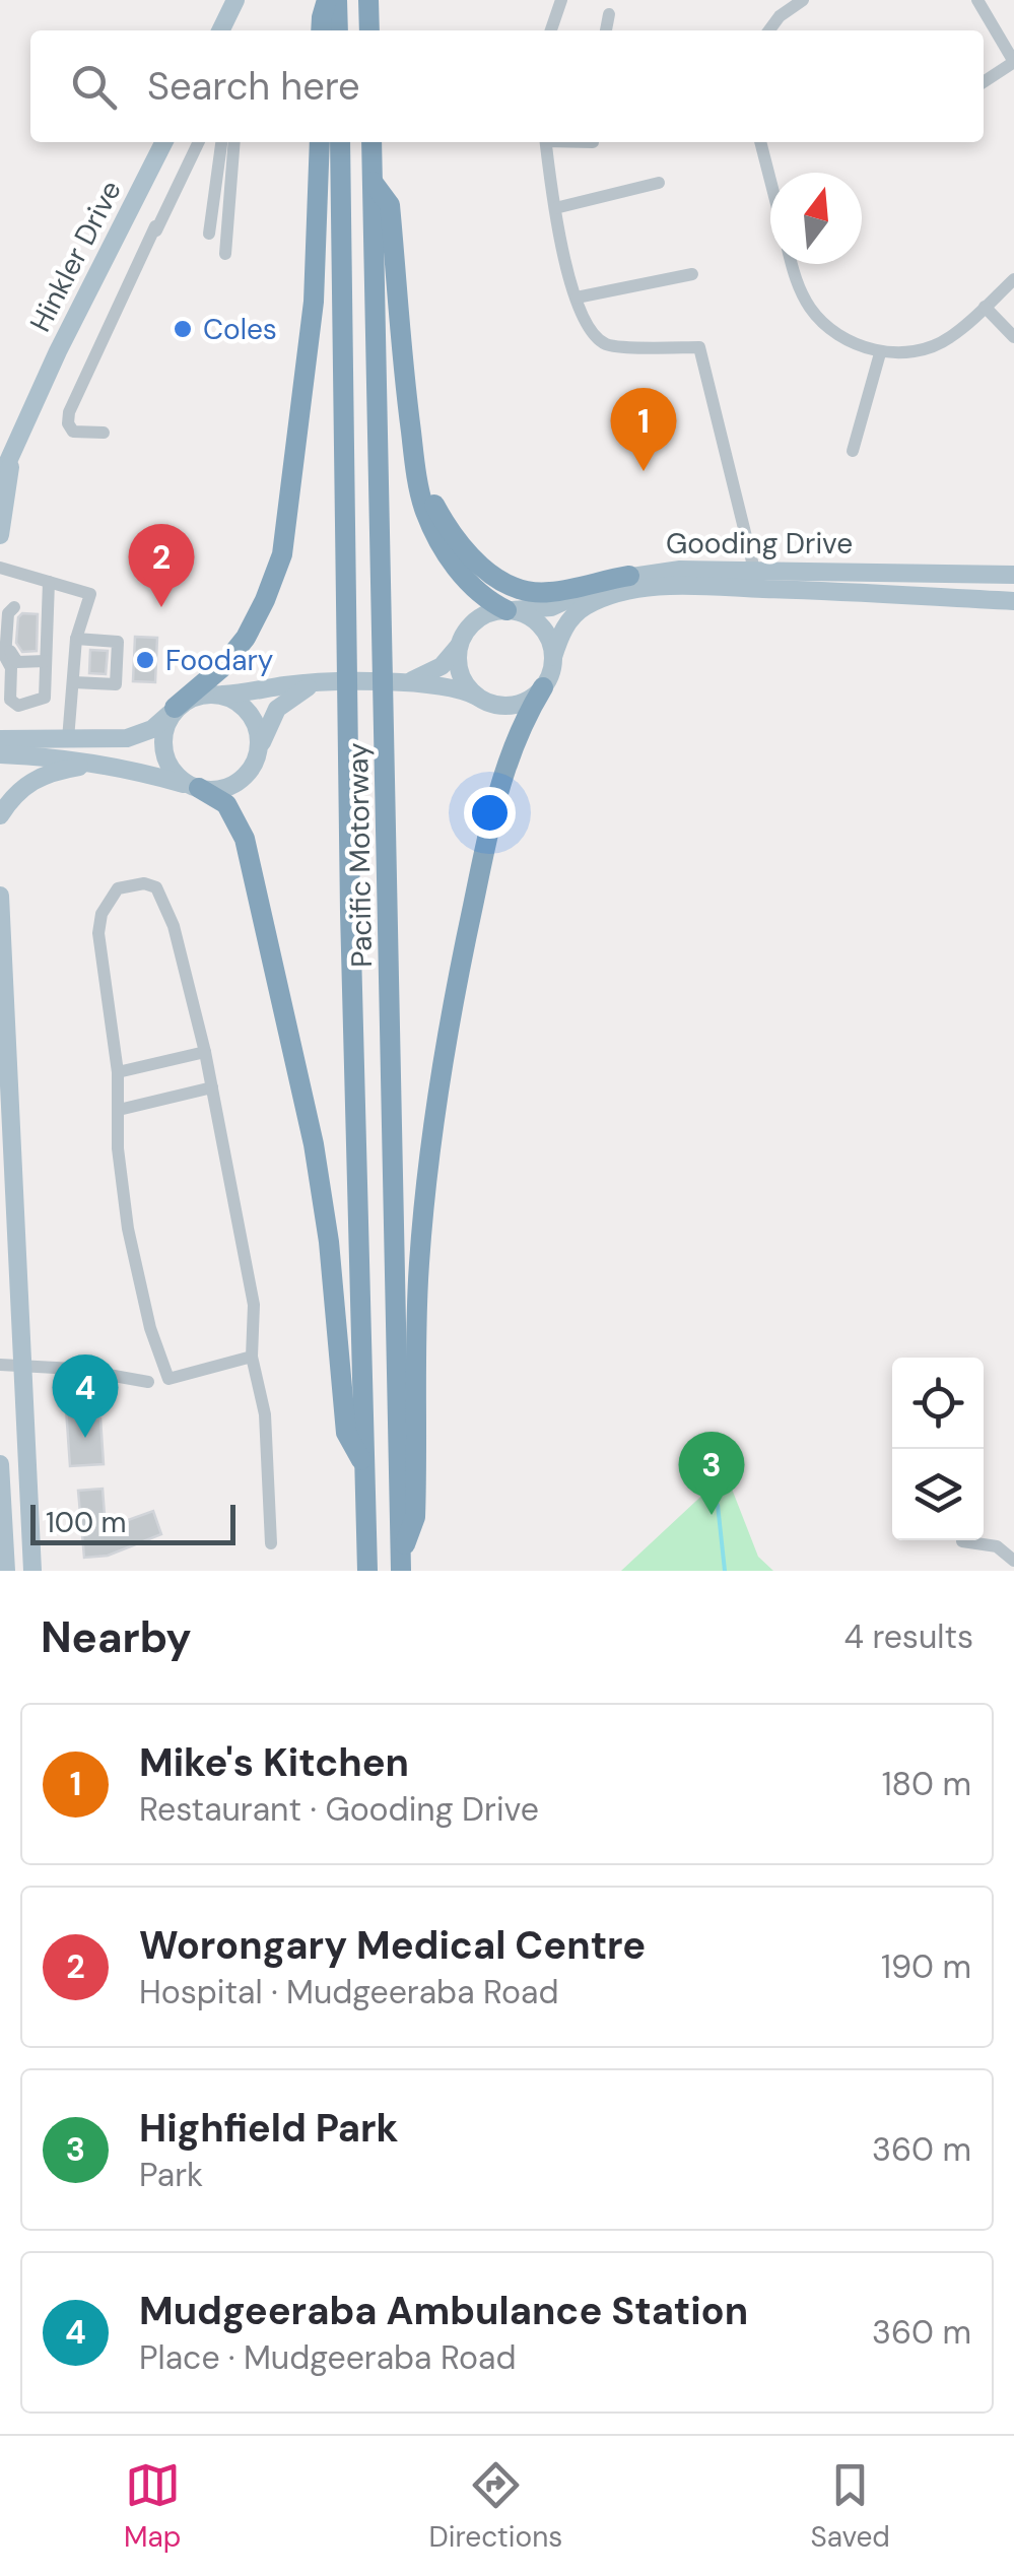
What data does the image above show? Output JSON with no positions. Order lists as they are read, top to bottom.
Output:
{
  "streets": {
    "highway": ["Pacific Motorway"],
    "main road": ["Hinkler Drive", "Gooding Drive"]
  },
  "places": ["Coles", "Foodary"],
  "scale_bar": "100 m",
  "north": "top",
  "page": {
    "search": "Search here",
    "pins": [
      "1",
      "2",
      "4",
      "3"
    ],
    "scale": "100 m",
    "heading": ["Nearby", "4 results"],
    "list": [
      {
        "mark": "1",
        "name": "Mike's Kitchen",
        "note": "Restaurant · Gooding Drive",
        "value": "180 m"
      },
      {
        "mark": "2",
        "name": "Worongary Medical Centre",
        "note": "Hospital · Mudgeeraba Road",
        "value": "190 m"
      },
      {
        "mark": "3",
        "name": "Highfield Park",
        "note": "Park",
        "value": "360 m"
      },
      {
        "mark": "4",
        "name": "Mudgeeraba Ambulance Station",
        "note": "Place · Mudgeeraba Road",
        "value": "360 m"
      }
    ],
    "nav": ["Map", "Directions", "Saved"]
  }
}
